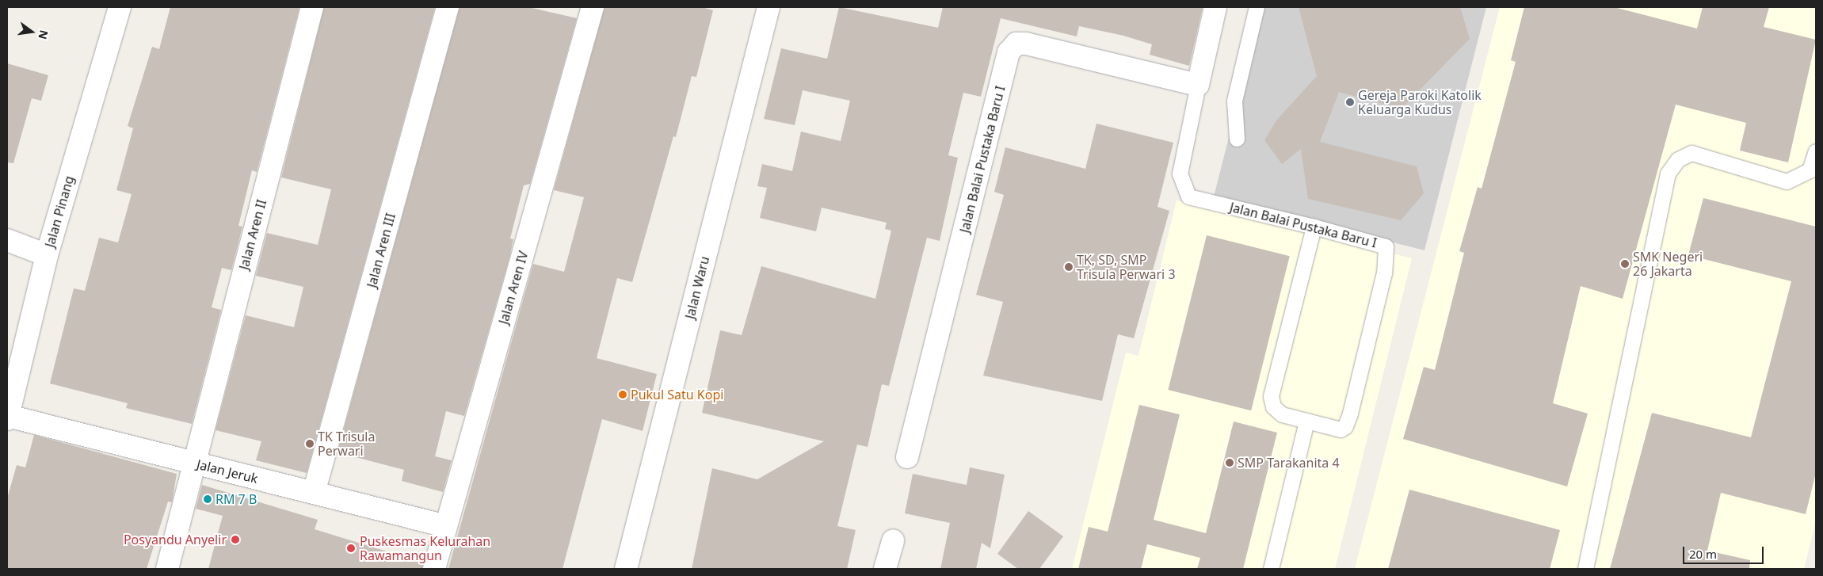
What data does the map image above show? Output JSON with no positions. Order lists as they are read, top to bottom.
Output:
{
  "streets": {
    "street": [
      "Jalan Balai Pustaka Baru I",
      "Jalan Pinang",
      "Jalan Aren II",
      "Jalan Aren III",
      "Jalan Aren IV",
      "Jalan Waru",
      "Jalan Jeruk"
    ]
  },
  "crossings": [
    ["Jalan Pinang", "Jalan Jeruk"],
    ["Jalan Aren II", "Jalan Jeruk"],
    ["Jalan Aren III", "Jalan Jeruk"],
    ["Jalan Aren IV", "Jalan Jeruk"]
  ],
  "places": [
    "Gereja Paroki Katolik Keluarga Kudus",
    "SMK Negeri 26 Jakarta",
    "TK, SD, SMP Trisula Perwari 3",
    "Pukul Satu Kopi",
    "TK Trisula Perwari",
    "SMP Tarakanita 4",
    "RM 7 B",
    "Posyandu Anyelir",
    "Puskesmas Kelurahan Rawamangun"
  ],
  "scale_bar": "20 m",
  "north": "right"
}
